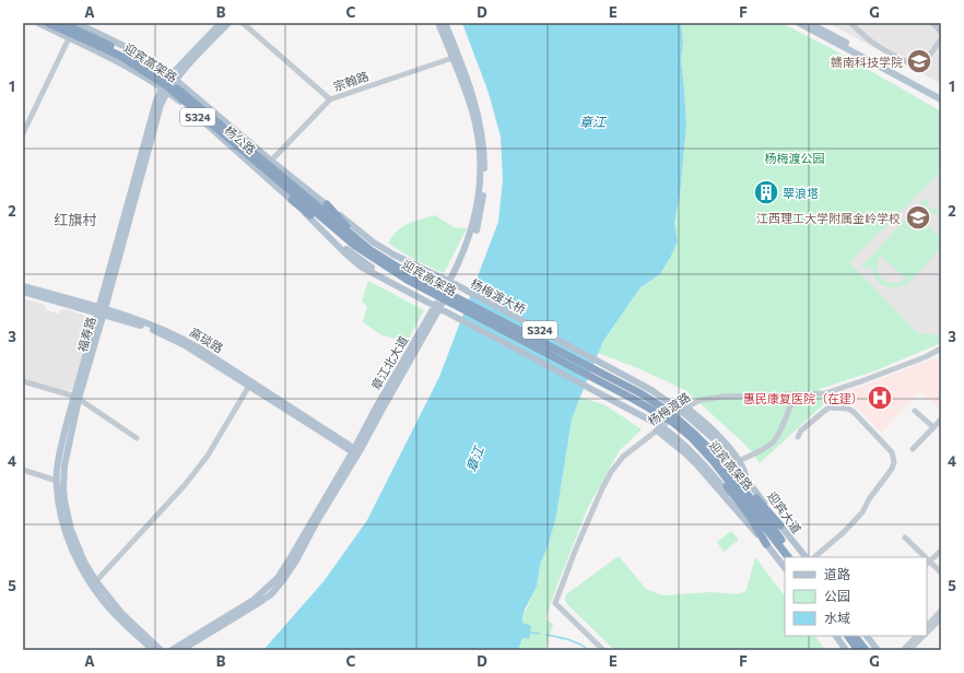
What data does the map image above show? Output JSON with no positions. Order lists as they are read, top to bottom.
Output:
{
  "streets": {
    "highway": ["迎宾高架路"],
    "main road": [
      "S324",
      "杨公路",
      "杨梅渡大桥",
      "福寿路",
      "高琰路",
      "章江北大道",
      "迎宾大道"
    ],
    "street": ["宗翰路", "杨梅渡路"]
  },
  "crossings": [
    ["迎宾高架路", "S324"],
    ["迎宾高架路", "杨公路"],
    ["迎宾高架路", "杨梅渡大桥"],
    ["迎宾高架路", "迎宾大道"],
    ["宗翰路", "杨公路"],
    ["宗翰路", "章江北大道"],
    ["S324", "杨公路"],
    ["S324", "杨梅渡大桥"],
    ["S324", "迎宾大道"],
    ["杨公路", "杨梅渡大桥"],
    ["杨公路", "福寿路"],
    ["杨梅渡大桥", "迎宾大道"],
    ["福寿路", "高琰路"],
    ["高琰路", "章江北大道"]
  ],
  "districts": ["红旗村"],
  "water": ["章江"],
  "parks": ["杨梅渡公园"],
  "places": {
    "school or university": ["赣南科技学院", "江西理工大学附属金岭学校"],
    "building": ["翠浪塔"],
    "hospital": ["惠民康复医院（在建）"]
  },
  "legend": ["道路", "公园", "水域"],
  "grid": {
    "columns": [
      "A",
      "B",
      "C",
      "D",
      "E",
      "F",
      "G"
    ],
    "rows": [
      "1",
      "2",
      "3",
      "4",
      "5"
    ]
  }
}
